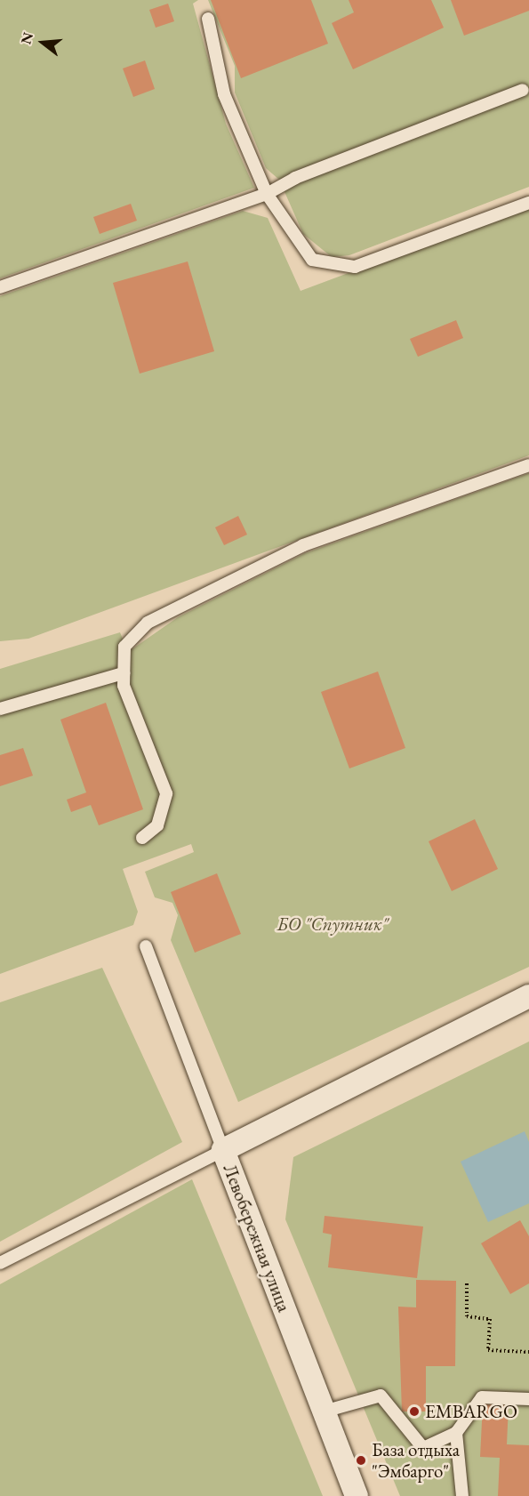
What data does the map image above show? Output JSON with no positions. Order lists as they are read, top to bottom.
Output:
{
  "streets": {
    "street": ["Левобережная улица"]
  },
  "parks": ["БО \"Спутник\""],
  "places": ["EMBARGO", "База отдыха \"Эмбарго\""],
  "north": "left"
}
